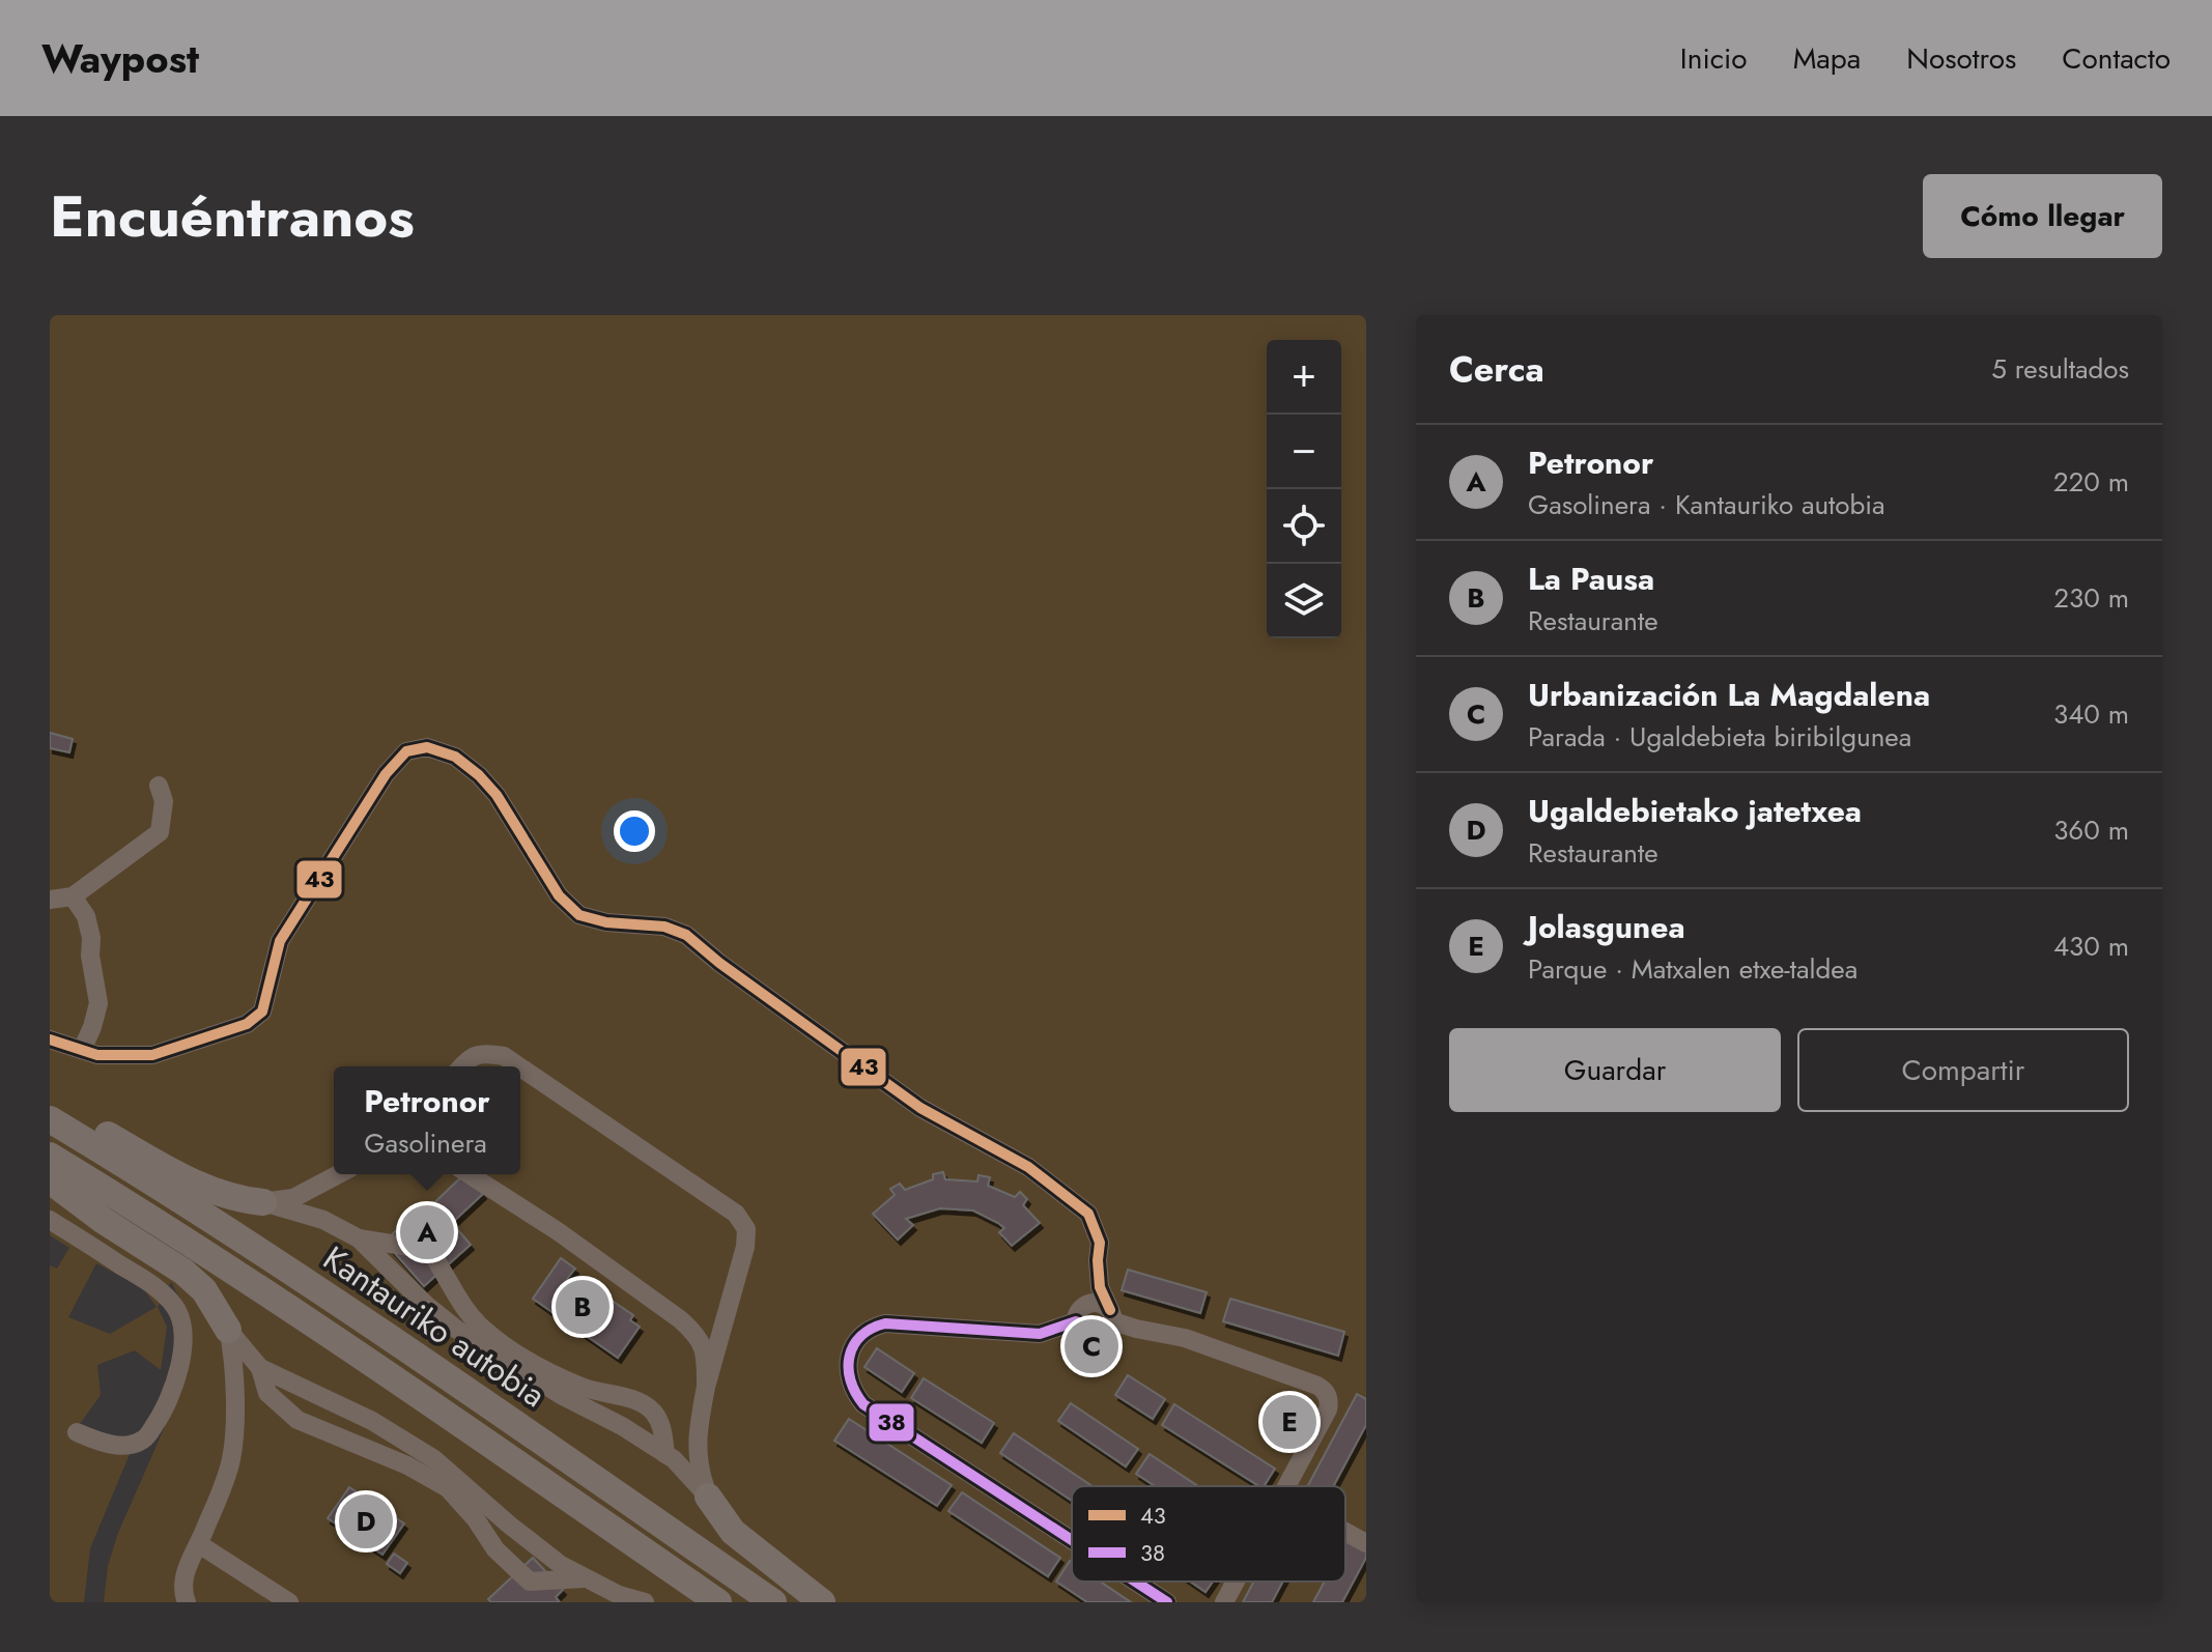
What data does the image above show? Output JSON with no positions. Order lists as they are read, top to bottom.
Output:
{
  "streets": {
    "highway": ["Kantauriko autobia"]
  },
  "lines": ["transit line 43", "transit line 38"],
  "legend": ["43", "38"],
  "page": {
    "header": "Waypost",
    "nav": [
      "Inicio",
      "Mapa",
      "Nosotros",
      "Contacto"
    ],
    "title": "Encuéntranos",
    "buttons": [
      "Cómo llegar",
      ["Guardar", "Compartir"]
    ],
    "heading": ["Cerca", "5 resultados"],
    "map_buttons": ["+", "−"],
    "list": [
      {
        "mark": "A",
        "name": "Petronor",
        "note": "Gasolinera · Kantauriko autobia",
        "value": "220 m"
      },
      {
        "mark": "B",
        "name": "La Pausa",
        "note": "Restaurante",
        "value": "230 m"
      },
      {
        "mark": "C",
        "name": "Urbanización La Magdalena",
        "note": "Parada · Ugaldebieta biribilgunea",
        "value": "340 m"
      },
      {
        "mark": "D",
        "name": "Ugaldebietako jatetxea",
        "note": "Restaurante",
        "value": "360 m"
      },
      {
        "mark": "E",
        "name": "Jolasgunea",
        "note": "Parque · Matxalen etxe-taldea",
        "value": "430 m"
      }
    ],
    "popup": ["Petronor", "Gasolinera"],
    "pins": [
      "A",
      "B",
      "C",
      "E",
      "D"
    ]
  }
}
